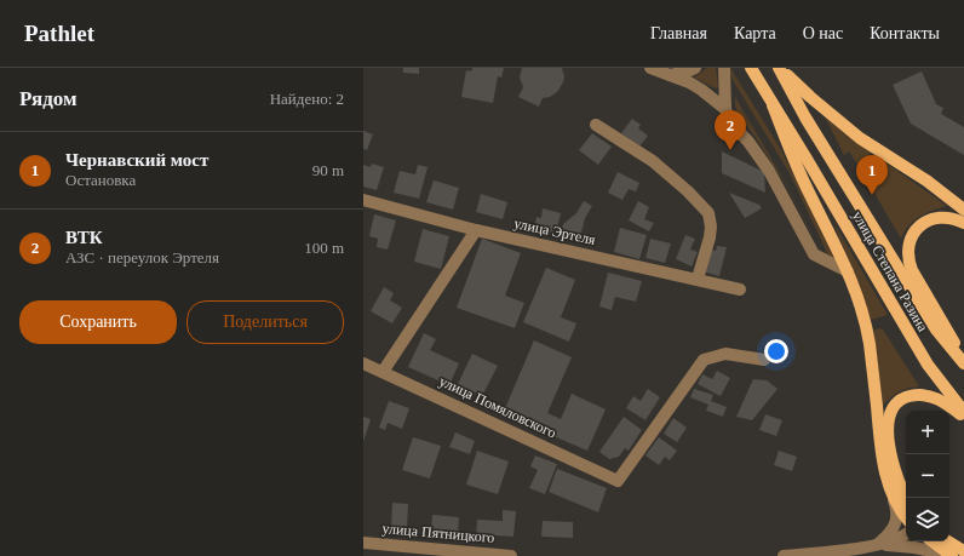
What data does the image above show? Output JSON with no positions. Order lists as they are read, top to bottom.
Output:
{
  "streets": {
    "main road": ["улица Степана Разина"],
    "street": ["улица Эртеля", "улица Помяловского", "улица Пятницкого"]
  },
  "page": {
    "header": "Pathlet",
    "nav": [
      "Главная",
      "Карта",
      "О нас",
      "Контакты"
    ],
    "heading": ["Рядом", "Найдено: 2"],
    "pins": ["2", "1"],
    "list": [
      {
        "mark": "1",
        "name": "Чернавский мост",
        "note": "Остановка",
        "value": "90 m"
      },
      {
        "mark": "2",
        "name": "ВТК",
        "note": "АЗС · переулок Эртеля",
        "value": "100 m"
      }
    ],
    "buttons": ["Сохранить", "Поделиться"],
    "map_buttons": ["+", "−"]
  }
}
